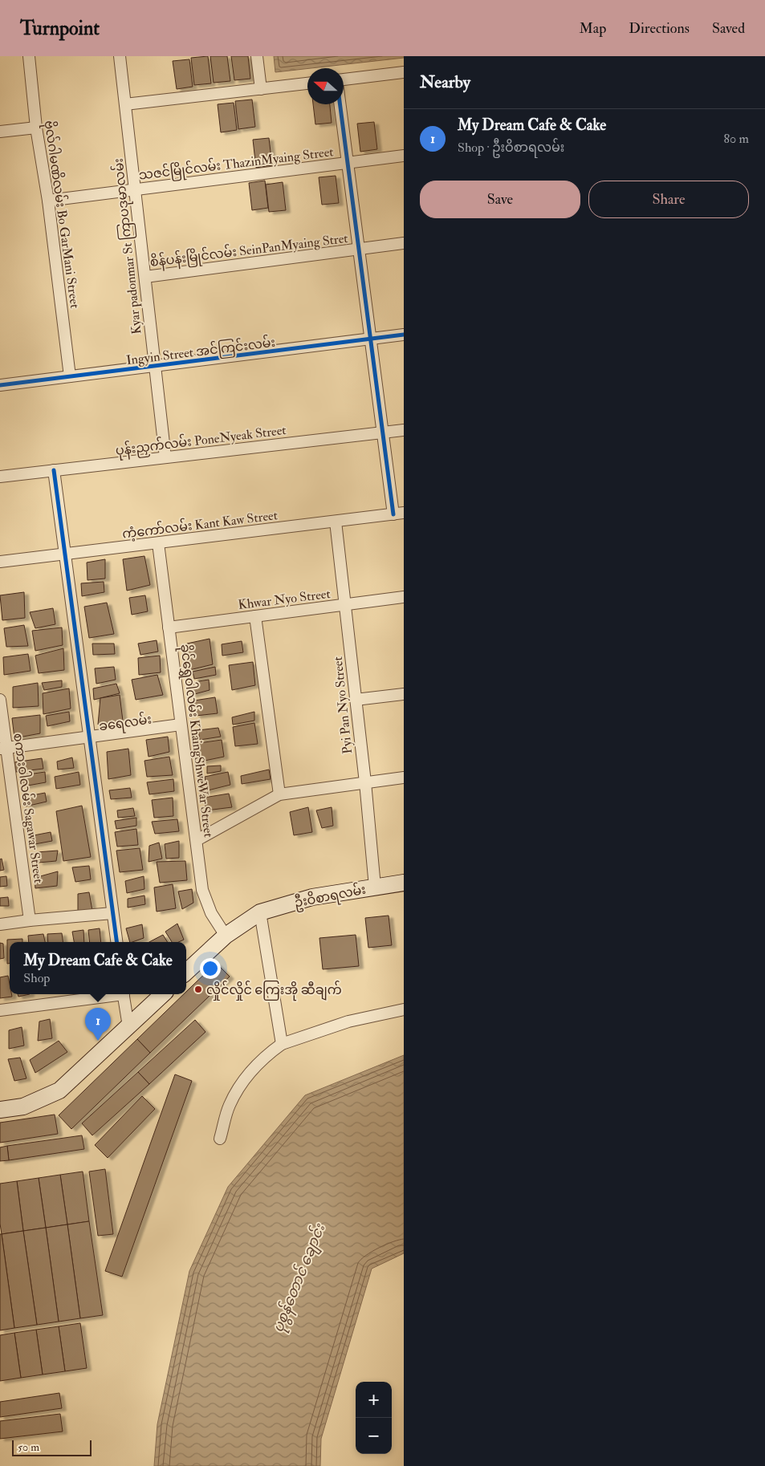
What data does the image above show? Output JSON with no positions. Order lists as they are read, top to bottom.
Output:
{
  "streets": {
    "main road": ["ဦးဝိစာရလမ်း"],
    "street": [
      "သဇင်မြိုင်လမ်း ThazinMyaing Street",
      "ဗိုလ်ဂါမဏိလမ်း Bo GarMani Street",
      "Kyar padonmar St ကြာပဒုမာလမ်း",
      "စိန်ပန်းမြိုင်လမ်း SeinPanMyaing Stret",
      "Ingyin Street အင်ကြင်းလမ်း",
      "ပုန်းညှက်လမ်း PoneNyeak Street",
      "ကံ့ကော်လမ်း Kant Kaw Street",
      "Khwar Nyo Street",
      "Pyi Pan Nyo Street",
      "ခရေလမ်း",
      "ခိုင်ရွှေဝါလမ်း KhaingShweWar Street",
      "စကားဝါလမ်း Sagawar Street"
    ]
  },
  "crossings": [
    ["သဇင်မြိုင်လမ်း ThazinMyaing Street", "ဗိုလ်ဂါမဏိလမ်း Bo GarMani Street"],
    ["သဇင်မြိုင်လမ်း ThazinMyaing Street", "Kyar padonmar St ကြာပဒုမာလမ်း"],
    ["ဗိုလ်ဂါမဏိလမ်း Bo GarMani Street", "Ingyin Street အင်ကြင်းလမ်း"],
    ["Kyar padonmar St ကြာပဒုမာလမ်း", "စိန်ပန်းမြိုင်လမ်း SeinPanMyaing Stret"],
    ["Kyar padonmar St ကြာပဒုမာလမ်း", "Ingyin Street အင်ကြင်းလမ်း"],
    ["Kyar padonmar St ကြာပဒုမာလမ်း", "ပုန်းညှက်လမ်း PoneNyeak Street"],
    ["ကံ့ကော်လမ်း Kant Kaw Street", "Pyi Pan Nyo Street"],
    ["ကံ့ကော်လမ်း Kant Kaw Street", "ခိုင်ရွှေဝါလမ်း KhaingShweWar Street"],
    ["Khwar Nyo Street", "Pyi Pan Nyo Street"],
    ["Khwar Nyo Street", "ခိုင်ရွှေဝါလမ်း KhaingShweWar Street"],
    ["Pyi Pan Nyo Street", "ဦးဝိစာရလမ်း"],
    ["ခရေလမ်း", "ခိုင်ရွှေဝါလမ်း KhaingShweWar Street"],
    ["ခရေလမ်း", "စကားဝါလမ်း Sagawar Street"],
    ["ခိုင်ရွှေဝါလမ်း KhaingShweWar Street", "ဦးဝိစာရလမ်း"]
  ],
  "water": ["ပုစွန်တောင် ချောင်း"],
  "places": ["လှိုင်လှိုင် ကြေးအို ဆီချက်"],
  "scale_bar": "50 m",
  "north": "left",
  "page": {
    "header": "Turnpoint",
    "nav": ["Map", "Directions", "Saved"],
    "heading": "Nearby",
    "list": [
      {
        "mark": "1",
        "name": "My Dream Cafe & Cake",
        "note": "Shop · ဦးဝိစာရလမ်း",
        "value": "80 m"
      }
    ],
    "buttons": ["Save", "Share"],
    "popup": ["My Dream Cafe & Cake", "Shop"],
    "pins": "1",
    "map_buttons": ["+", "−"],
    "scale": "50 m"
  }
}
